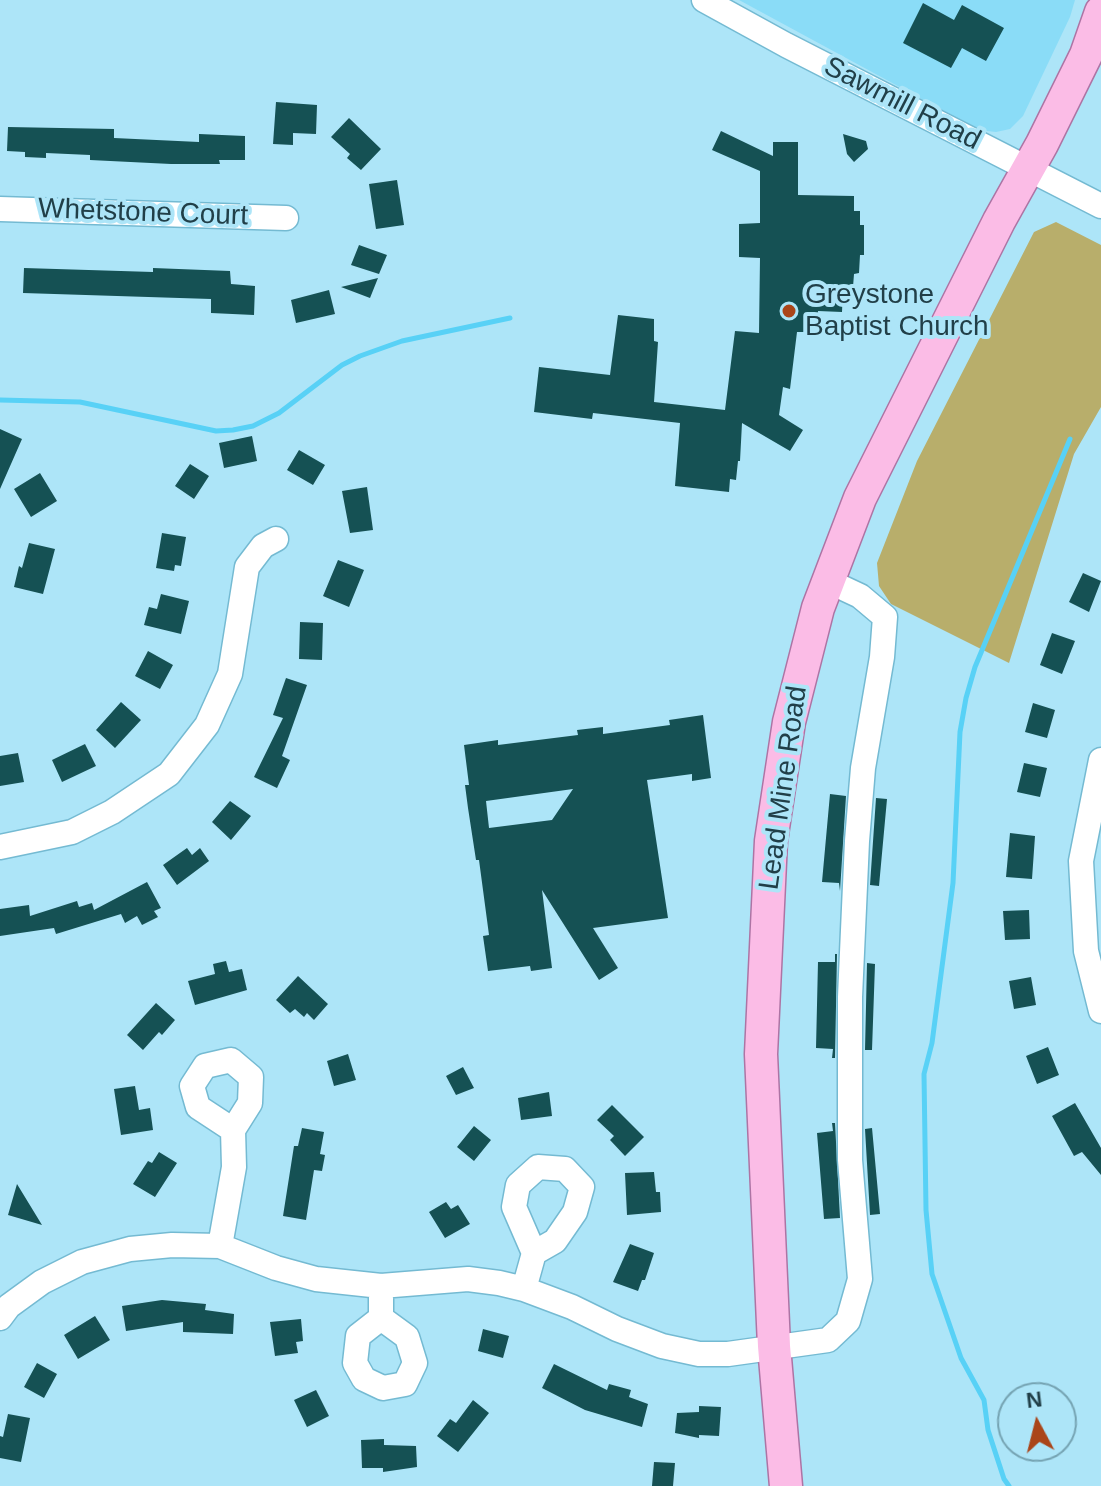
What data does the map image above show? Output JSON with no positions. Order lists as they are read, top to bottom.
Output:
{
  "streets": {
    "main road": ["Lead Mine Road"],
    "street": ["Sawmill Road", "Whetstone Court"]
  },
  "crossings": [
    ["Sawmill Road", "Lead Mine Road"]
  ],
  "places": ["Greystone Baptist Church"],
  "north": "top"
}
